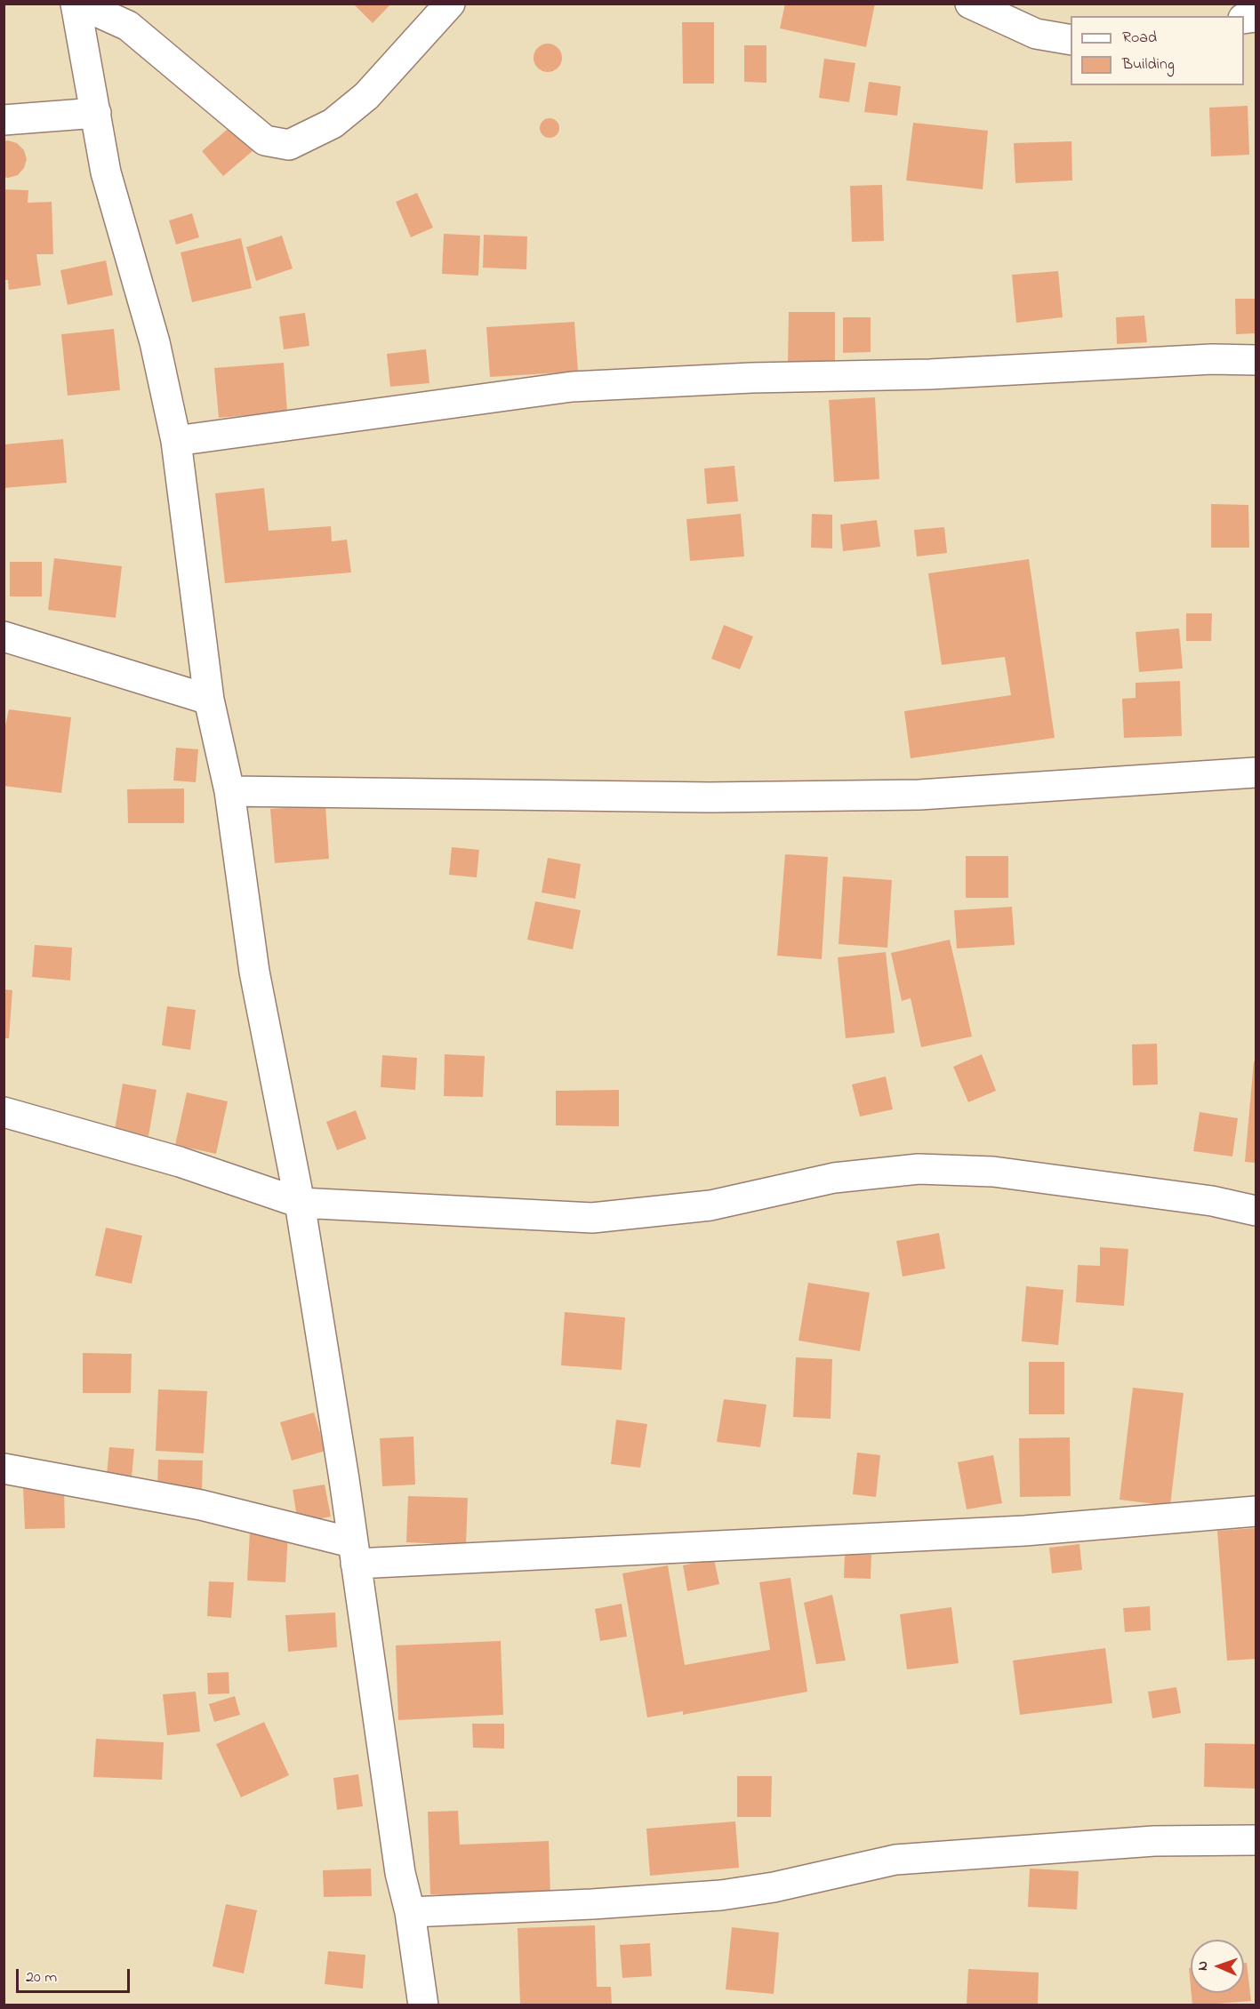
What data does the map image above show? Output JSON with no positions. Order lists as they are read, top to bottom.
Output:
{
  "legend": ["Road", "Building"],
  "scale_bar": "20 m",
  "north": "left"
}
